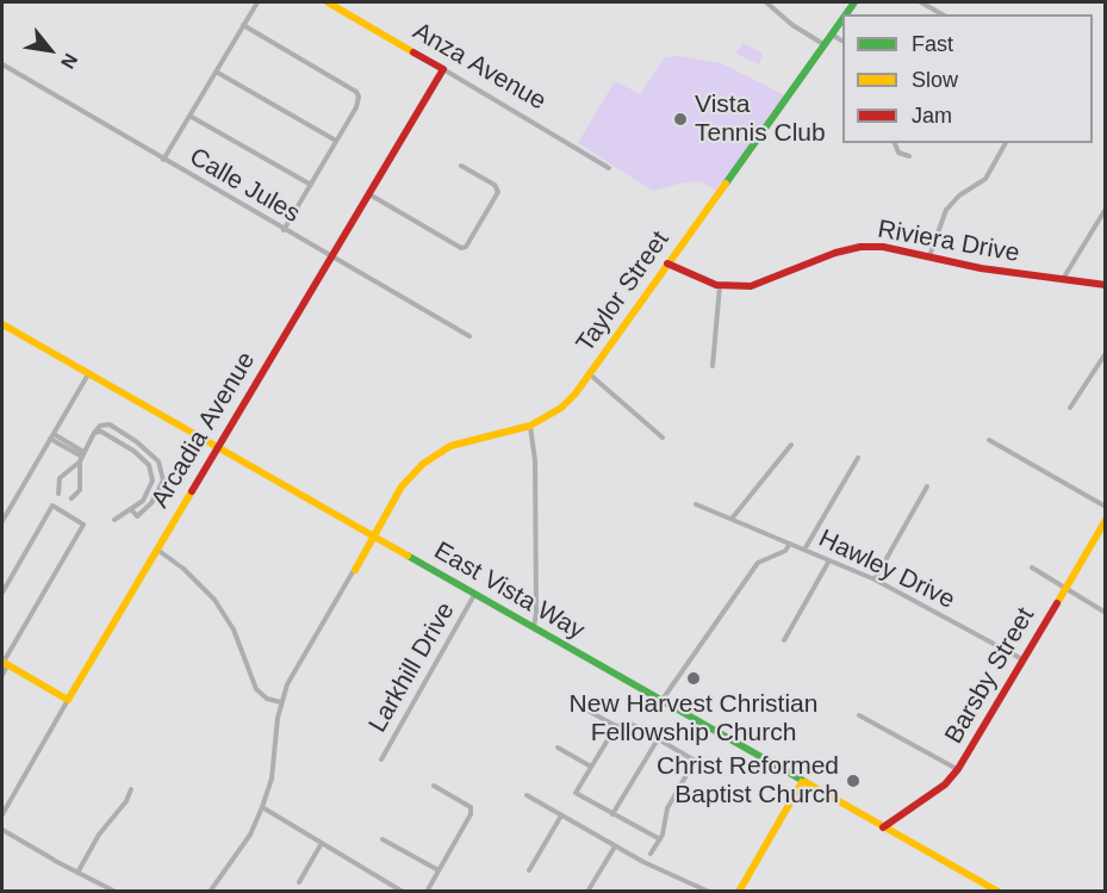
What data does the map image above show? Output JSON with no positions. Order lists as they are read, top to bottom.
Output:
{
  "streets": {
    "street": [
      "Anza Avenue",
      "Calle Jules",
      "Riviera Drive",
      "Taylor Street",
      "Arcadia Avenue",
      "Hawley Drive",
      "East Vista Way",
      "Larkhill Drive",
      "Barsby Street"
    ]
  },
  "crossings": [
    ["Anza Avenue", "Arcadia Avenue"],
    ["Calle Jules", "Arcadia Avenue"],
    ["Riviera Drive", "Taylor Street"],
    ["Taylor Street", "East Vista Way"],
    ["Arcadia Avenue", "East Vista Way"],
    ["Hawley Drive", "Barsby Street"],
    ["East Vista Way", "Larkhill Drive"],
    ["East Vista Way", "Barsby Street"]
  ],
  "places": ["Vista Tennis Club", "New Harvest Christian Fellowship Church", "Christ Reformed Baptist Church"],
  "legend": ["Fast", "Slow", "Jam"],
  "north": "bottom right"
}
